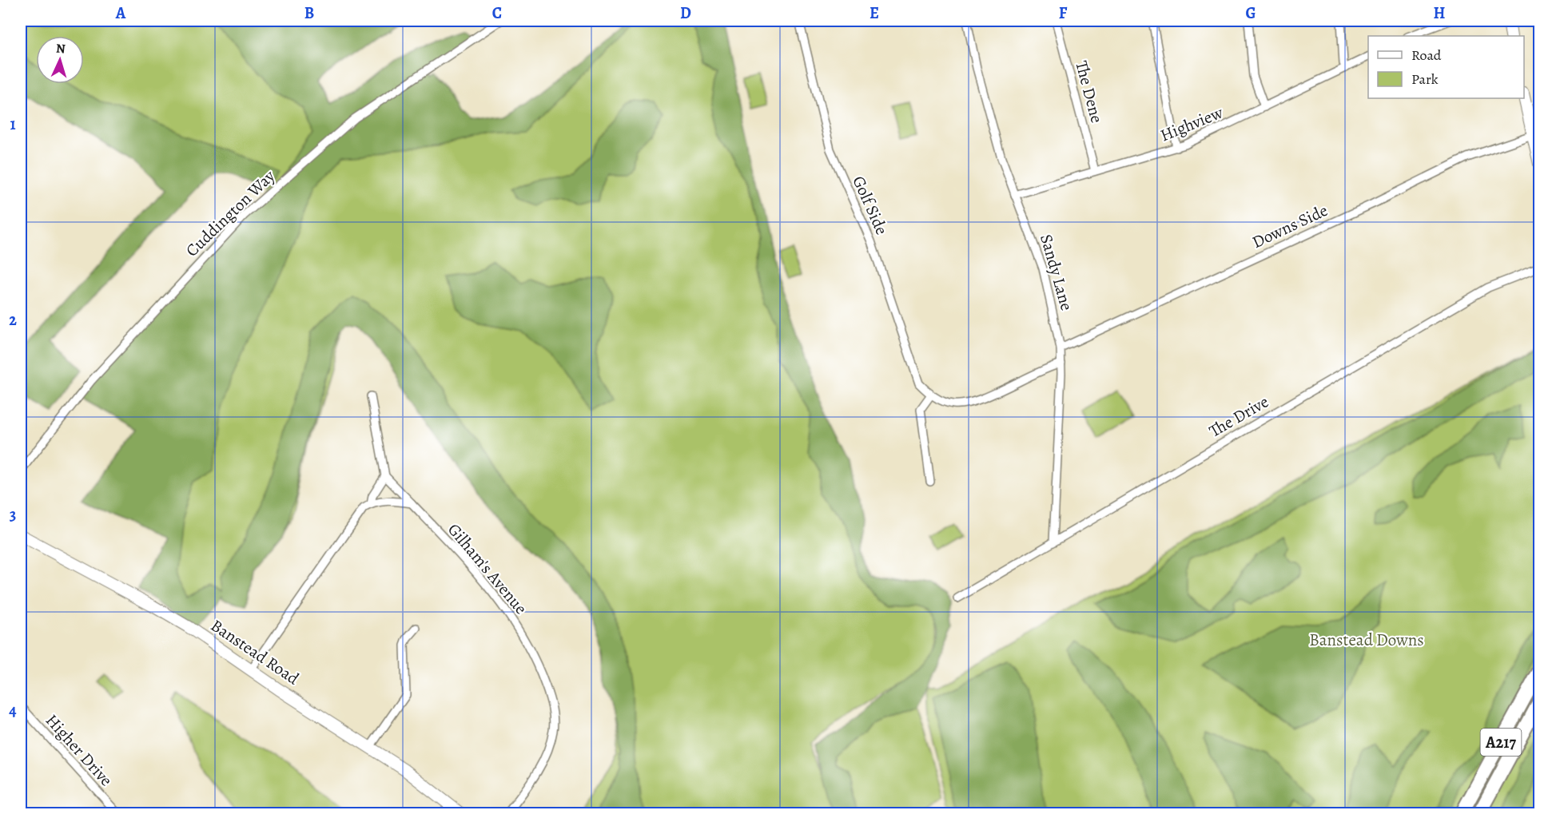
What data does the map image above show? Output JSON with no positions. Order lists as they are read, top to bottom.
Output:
{
  "streets": {
    "highway": ["A217"],
    "street": [
      "The Dene",
      "Highview",
      "Golf Side",
      "Cuddington Way",
      "Downs Side",
      "Sandy Lane",
      "The Drive",
      "Gilham's Avenue",
      "Banstead Road",
      "Higher Drive"
    ]
  },
  "crossings": [
    ["The Dene", "Highview"],
    ["Highview", "Sandy Lane"],
    ["Golf Side", "Sandy Lane"],
    ["Downs Side", "Sandy Lane"],
    ["Sandy Lane", "The Drive"]
  ],
  "parks": ["Banstead Downs"],
  "legend": ["Road", "Park"],
  "north": "top",
  "grid": {
    "columns": [
      "A",
      "B",
      "C",
      "D",
      "E",
      "F",
      "G",
      "H"
    ],
    "rows": [
      "1",
      "2",
      "3",
      "4"
    ]
  }
}
